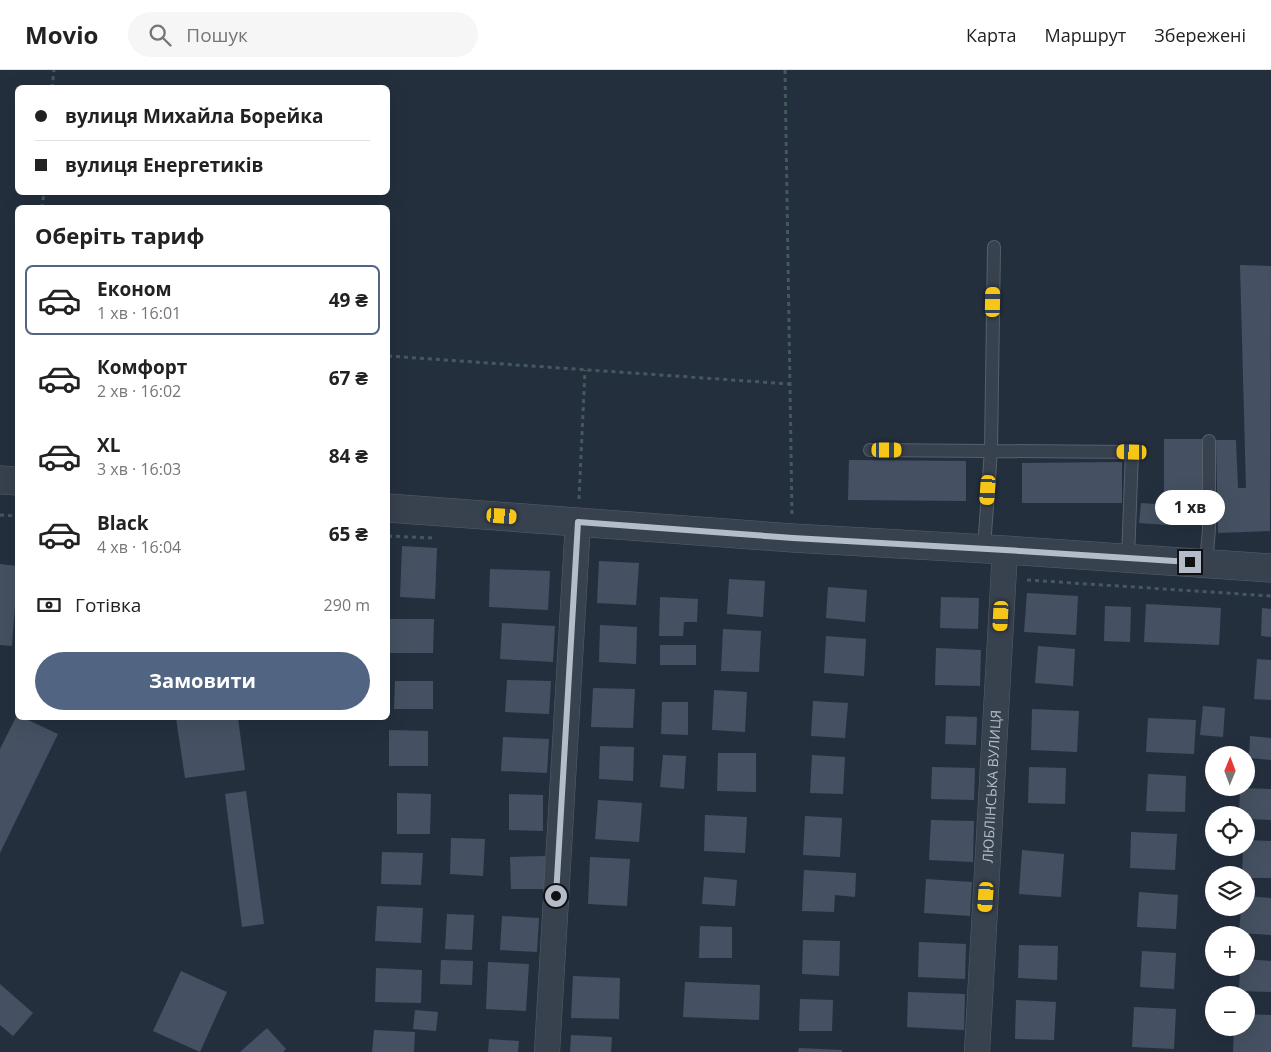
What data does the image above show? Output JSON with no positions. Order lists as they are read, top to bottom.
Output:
{
  "streets": {
    "street": ["ЛЮБЛІНСЬКА ВУЛИЦЯ"]
  },
  "north": "top",
  "page": {
    "header": "Movio",
    "search": "Пошук",
    "nav": ["Карта", "Маршрут", "Збережені"],
    "banner": ["вулиця Михайла Борейка", "вулиця Енергетиків"],
    "heading": "Оберіть тариф",
    "list": [
      {
        "name": "Економ",
        "note": "1 хв · 16:01",
        "value": "49 ₴"
      },
      {
        "name": "Комфорт",
        "note": "2 хв · 16:02",
        "value": "67 ₴"
      },
      {
        "name": "XL",
        "note": "3 хв · 16:03",
        "value": "84 ₴"
      },
      {
        "name": "Black",
        "note": "4 хв · 16:04",
        "value": "65 ₴"
      }
    ],
    "bubble": "1 хв",
    "pay": ["Готівка", "290 m"],
    "buttons": "Замовити",
    "map_buttons": ["+", "−"]
  }
}
